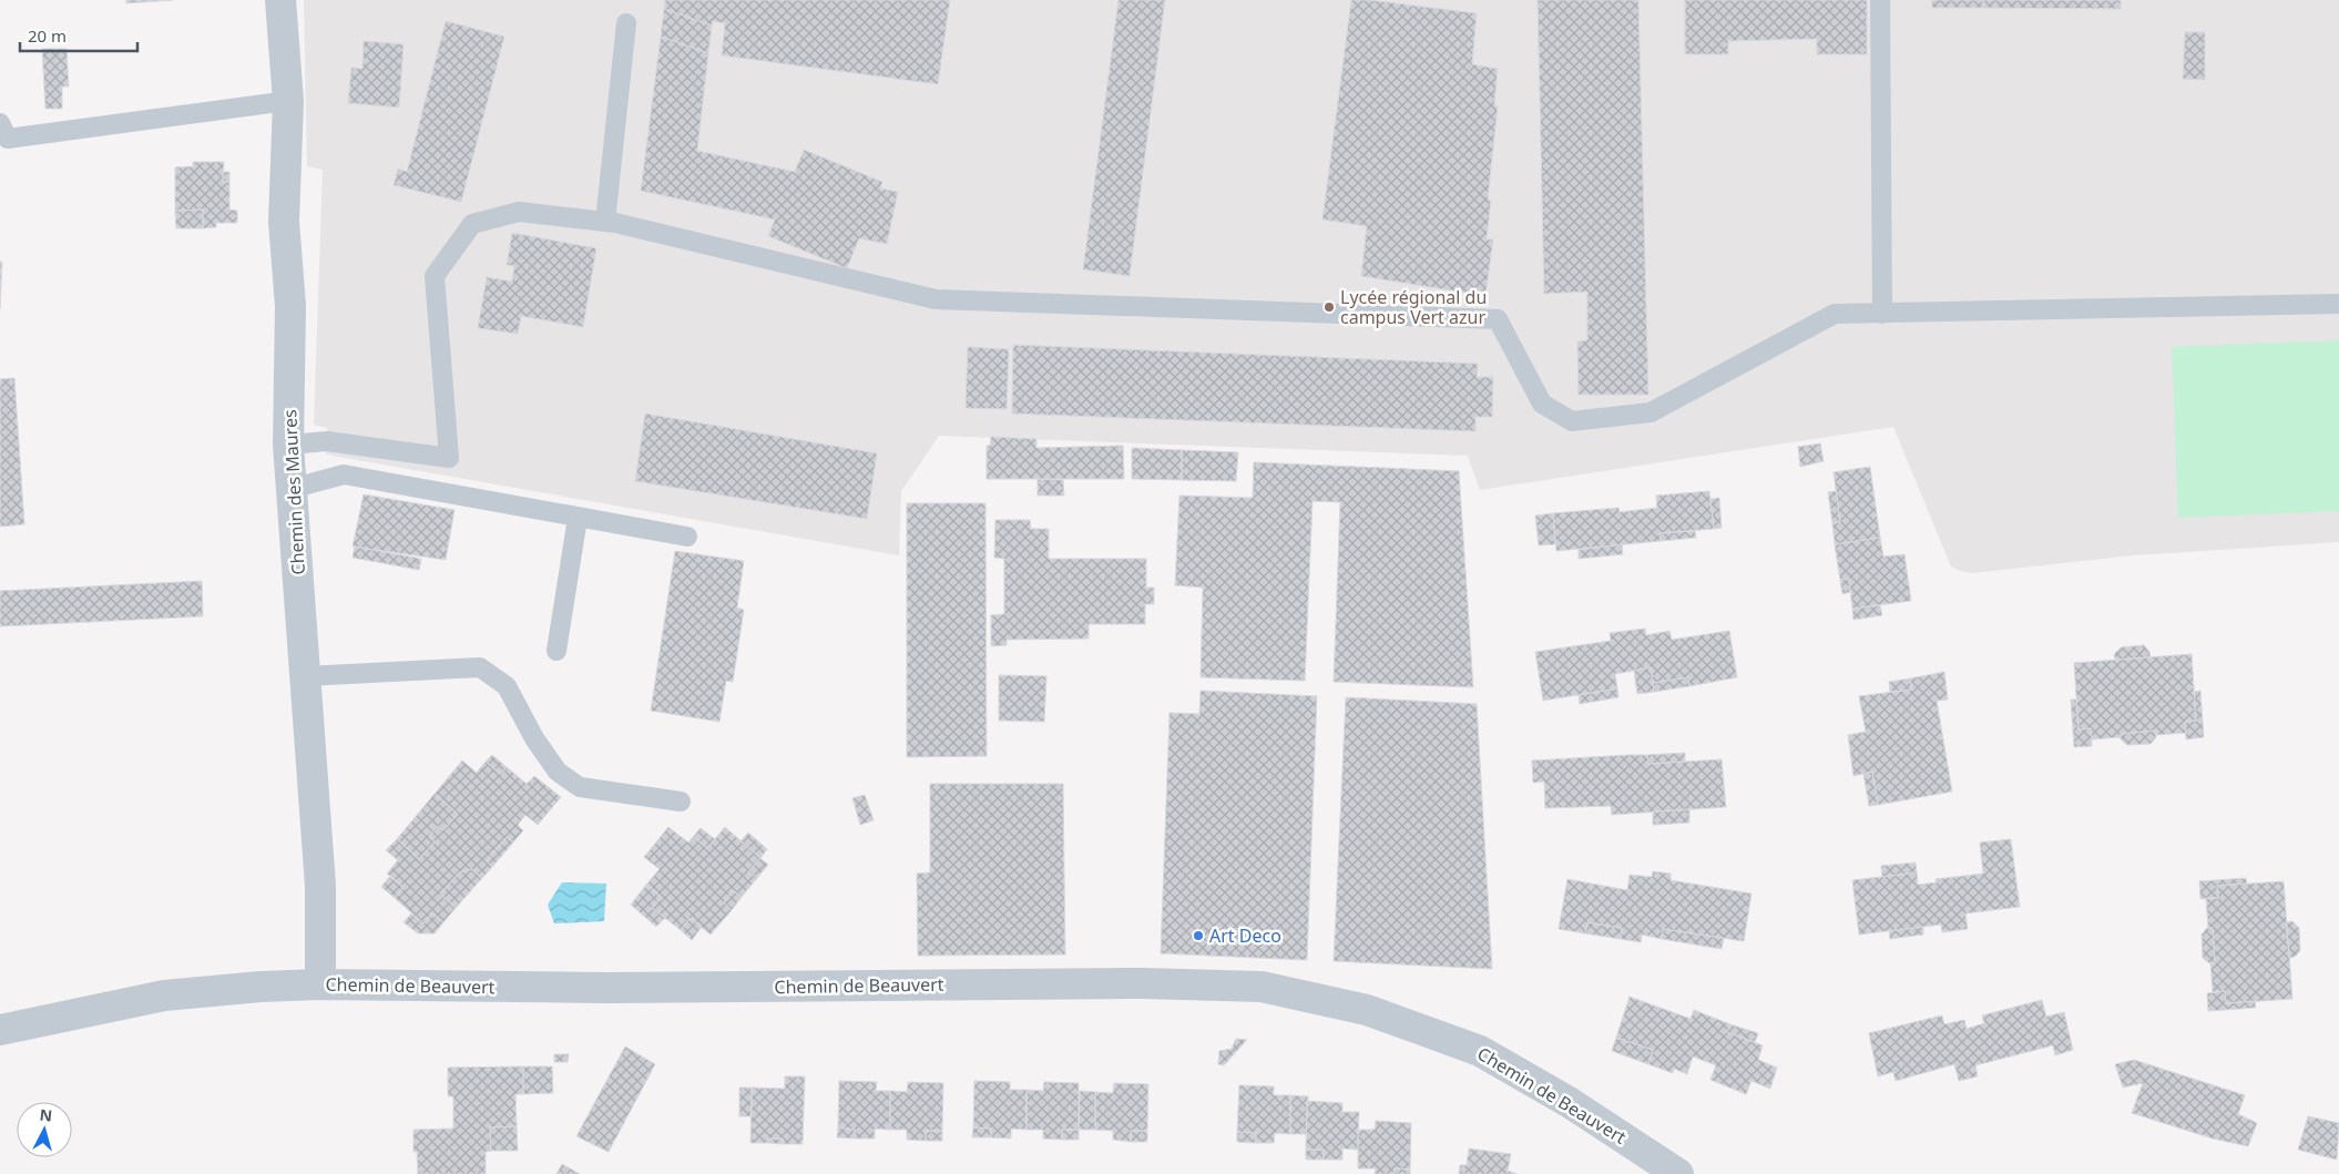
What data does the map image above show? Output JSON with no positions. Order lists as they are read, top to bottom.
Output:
{
  "streets": {
    "street": ["Chemin des Maures", "Chemin de Beauvert"]
  },
  "crossings": [
    ["Chemin des Maures", "Chemin de Beauvert"]
  ],
  "places": ["Lycée régional du campus Vert azur", "Art Deco"],
  "scale_bar": "20 m",
  "north": "top"
}
